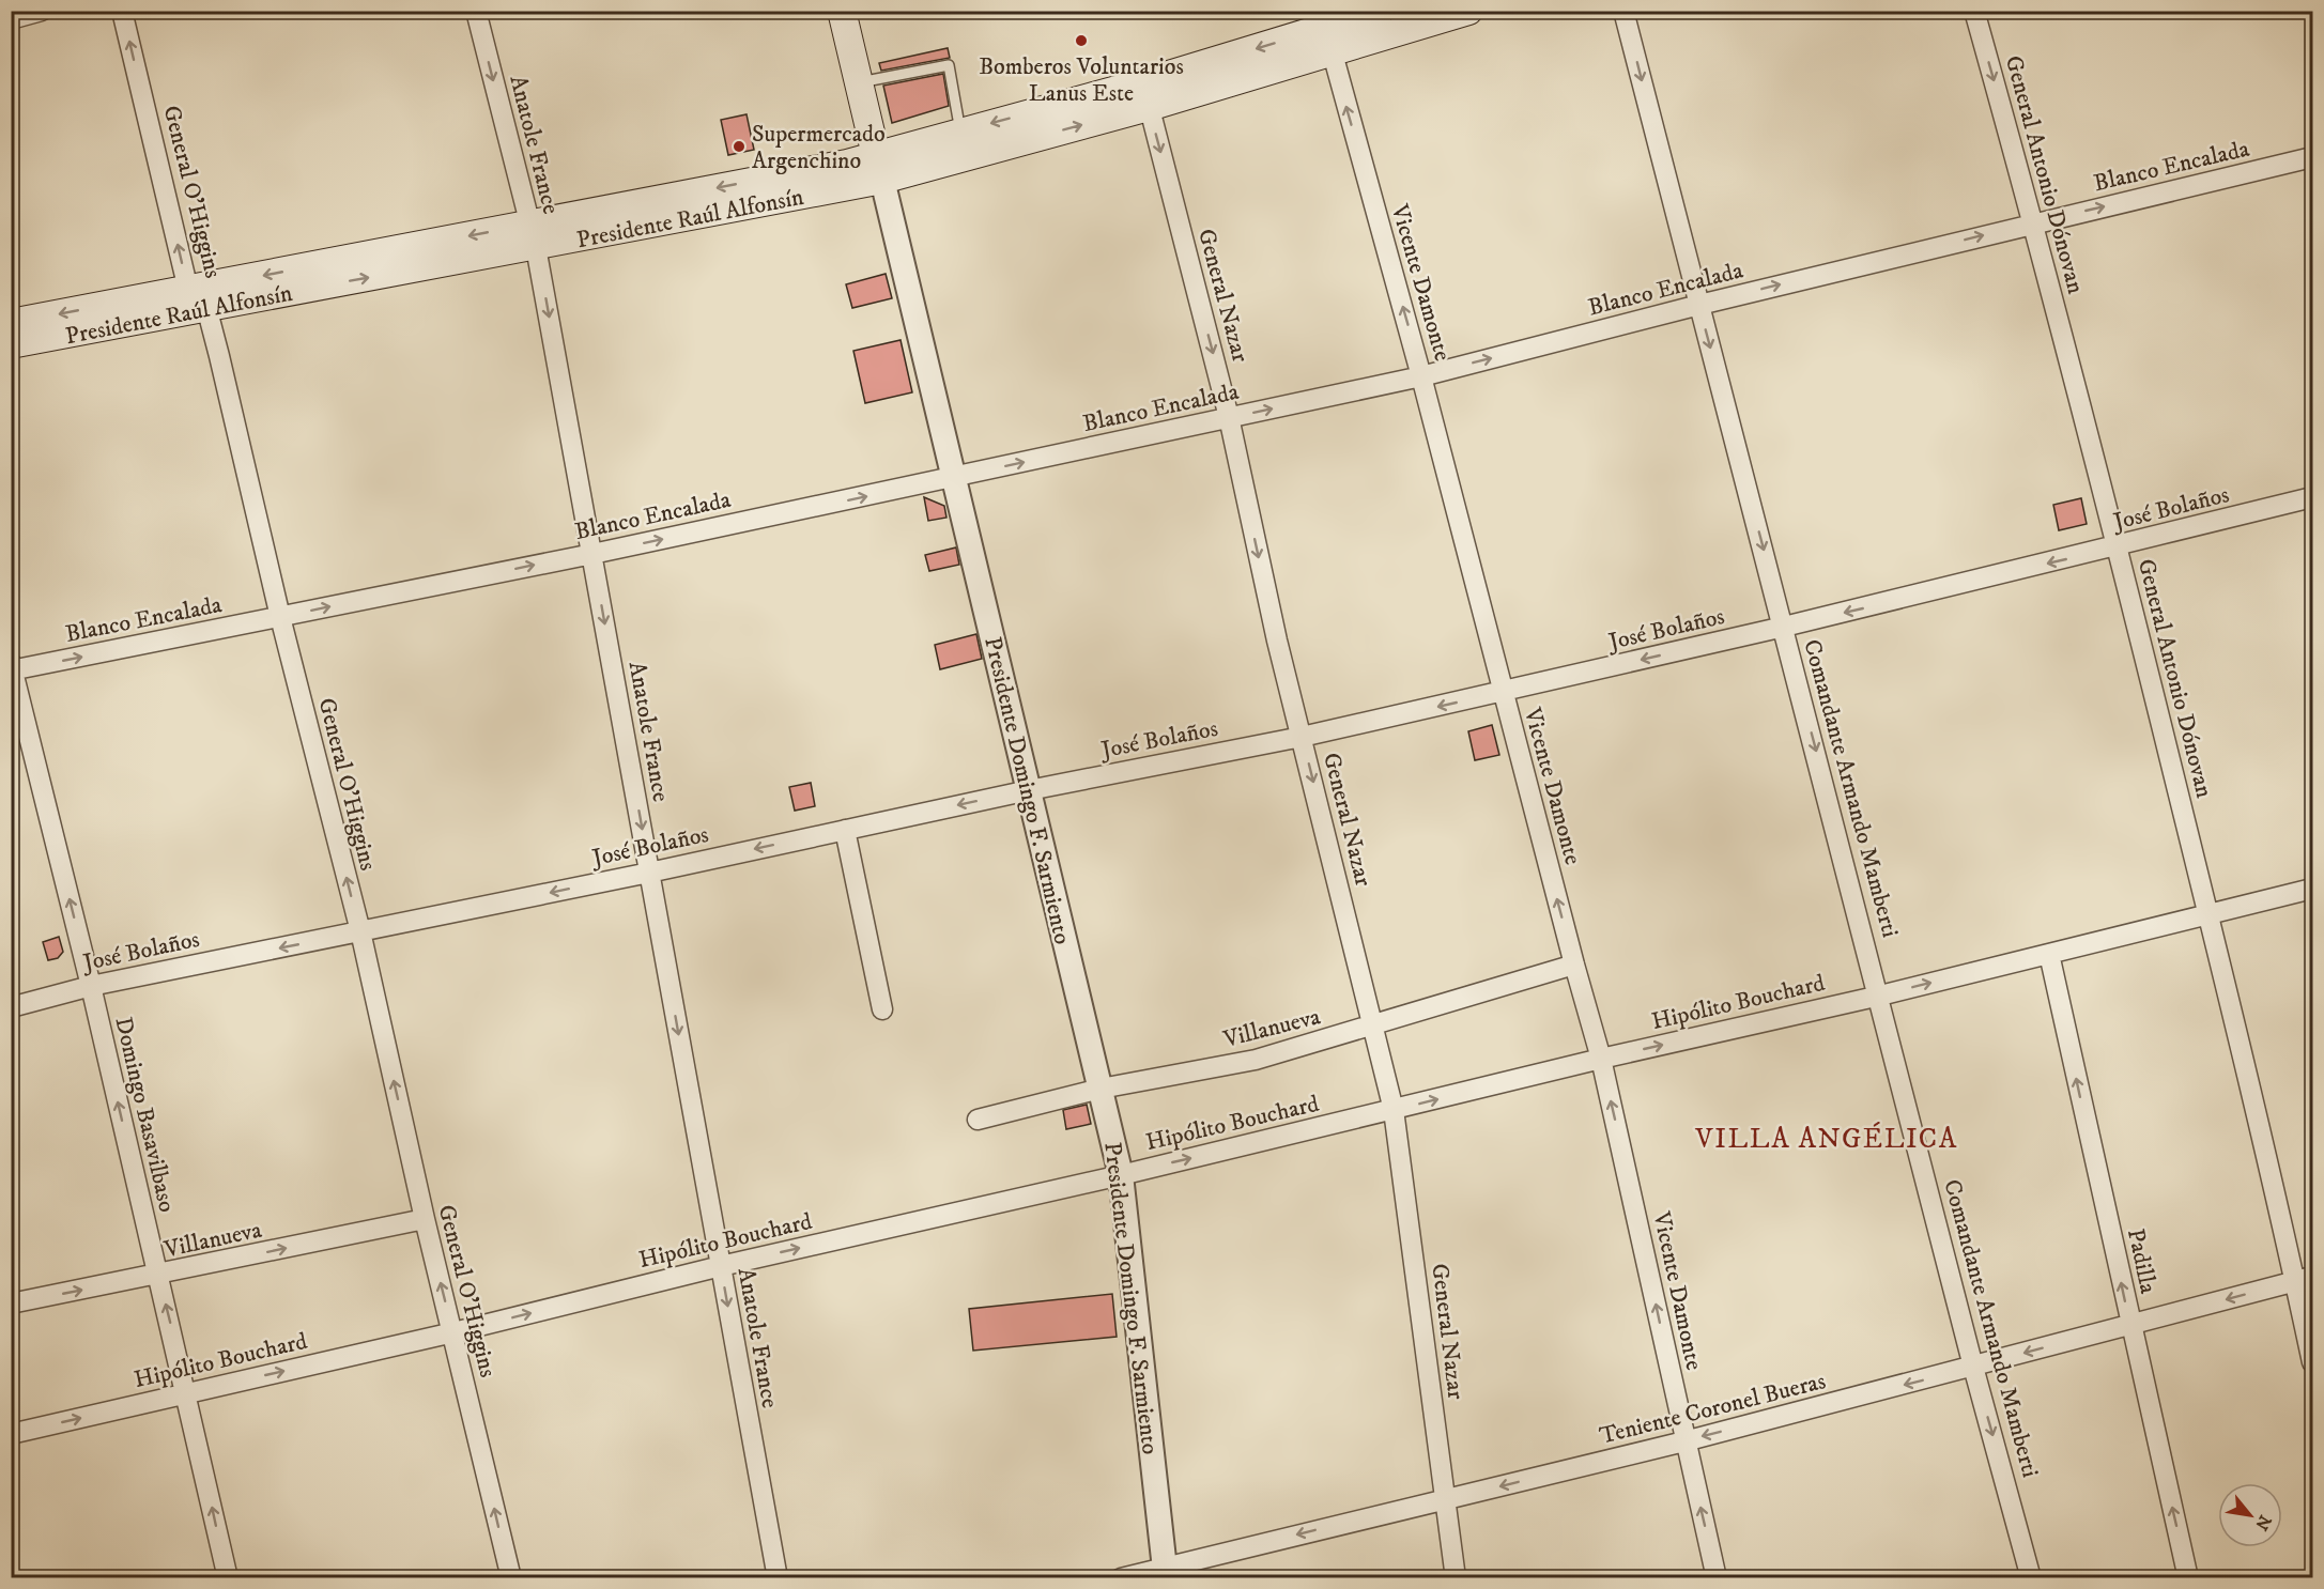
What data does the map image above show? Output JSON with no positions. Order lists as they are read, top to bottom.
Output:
{
  "streets": {
    "main road": ["Presidente Raúl Alfonsín", "Presidente Domingo F. Sarmiento"],
    "street": [
      "Anatole France",
      "Blanco Encalada",
      "General Antonio Dónovan",
      "General O'Higgins",
      "Vicente Damonte",
      "General Nazar",
      "José Bolaños",
      "Comandante Armando Mamberti",
      "Hipólito Bouchard",
      "Villanueva",
      "Domingo Basavilbaso",
      "Padilla",
      "Teniente Coronel Bueras"
    ]
  },
  "crossings": [
    ["Anatole France", "Blanco Encalada"],
    ["Anatole France", "Presidente Raúl Alfonsín"],
    ["Anatole France", "José Bolaños"],
    ["Anatole France", "Hipólito Bouchard"],
    ["Blanco Encalada", "General Antonio Dónovan"],
    ["Blanco Encalada", "General O'Higgins"],
    ["Blanco Encalada", "Vicente Damonte"],
    ["Blanco Encalada", "General Nazar"],
    ["Blanco Encalada", "Comandante Armando Mamberti"],
    ["Blanco Encalada", "Presidente Domingo F. Sarmiento"],
    ["Blanco Encalada", "Domingo Basavilbaso"],
    ["General Antonio Dónovan", "José Bolaños"],
    ["General Antonio Dónovan", "Hipólito Bouchard"],
    ["General Antonio Dónovan", "Teniente Coronel Bueras"],
    ["General O'Higgins", "Presidente Raúl Alfonsín"],
    ["General O'Higgins", "José Bolaños"],
    ["General O'Higgins", "Hipólito Bouchard"],
    ["General O'Higgins", "Villanueva"],
    ["Presidente Raúl Alfonsín", "Vicente Damonte"],
    ["Presidente Raúl Alfonsín", "General Nazar"],
    ["Presidente Raúl Alfonsín", "Presidente Domingo F. Sarmiento"],
    ["Vicente Damonte", "José Bolaños"],
    ["Vicente Damonte", "Hipólito Bouchard"],
    ["Vicente Damonte", "Villanueva"],
    ["Vicente Damonte", "Teniente Coronel Bueras"],
    ["General Nazar", "José Bolaños"],
    ["General Nazar", "Hipólito Bouchard"],
    ["General Nazar", "Villanueva"],
    ["General Nazar", "Teniente Coronel Bueras"],
    ["José Bolaños", "Comandante Armando Mamberti"],
    ["José Bolaños", "Presidente Domingo F. Sarmiento"],
    ["José Bolaños", "Domingo Basavilbaso"],
    ["Comandante Armando Mamberti", "Hipólito Bouchard"],
    ["Comandante Armando Mamberti", "Teniente Coronel Bueras"],
    ["Presidente Domingo F. Sarmiento", "Hipólito Bouchard"],
    ["Presidente Domingo F. Sarmiento", "Villanueva"],
    ["Presidente Domingo F. Sarmiento", "Teniente Coronel Bueras"],
    ["Hipólito Bouchard", "Domingo Basavilbaso"],
    ["Hipólito Bouchard", "Padilla"],
    ["Villanueva", "Domingo Basavilbaso"],
    ["Padilla", "Teniente Coronel Bueras"]
  ],
  "one_way": [
    "Anatole France",
    "Blanco Encalada",
    "General O'Higgins",
    "Vicente Damonte",
    "General Nazar",
    "José Bolaños",
    "Comandante Armando Mamberti",
    "Hipólito Bouchard",
    "Villanueva",
    "Domingo Basavilbaso",
    "Padilla",
    "Teniente Coronel Bueras"
  ],
  "districts": ["VILLA ANGÉLICA"],
  "places": ["Bomberos Voluntarios Lanus Este", "Supermercado Argenchino"],
  "north": "bottom right"
}
